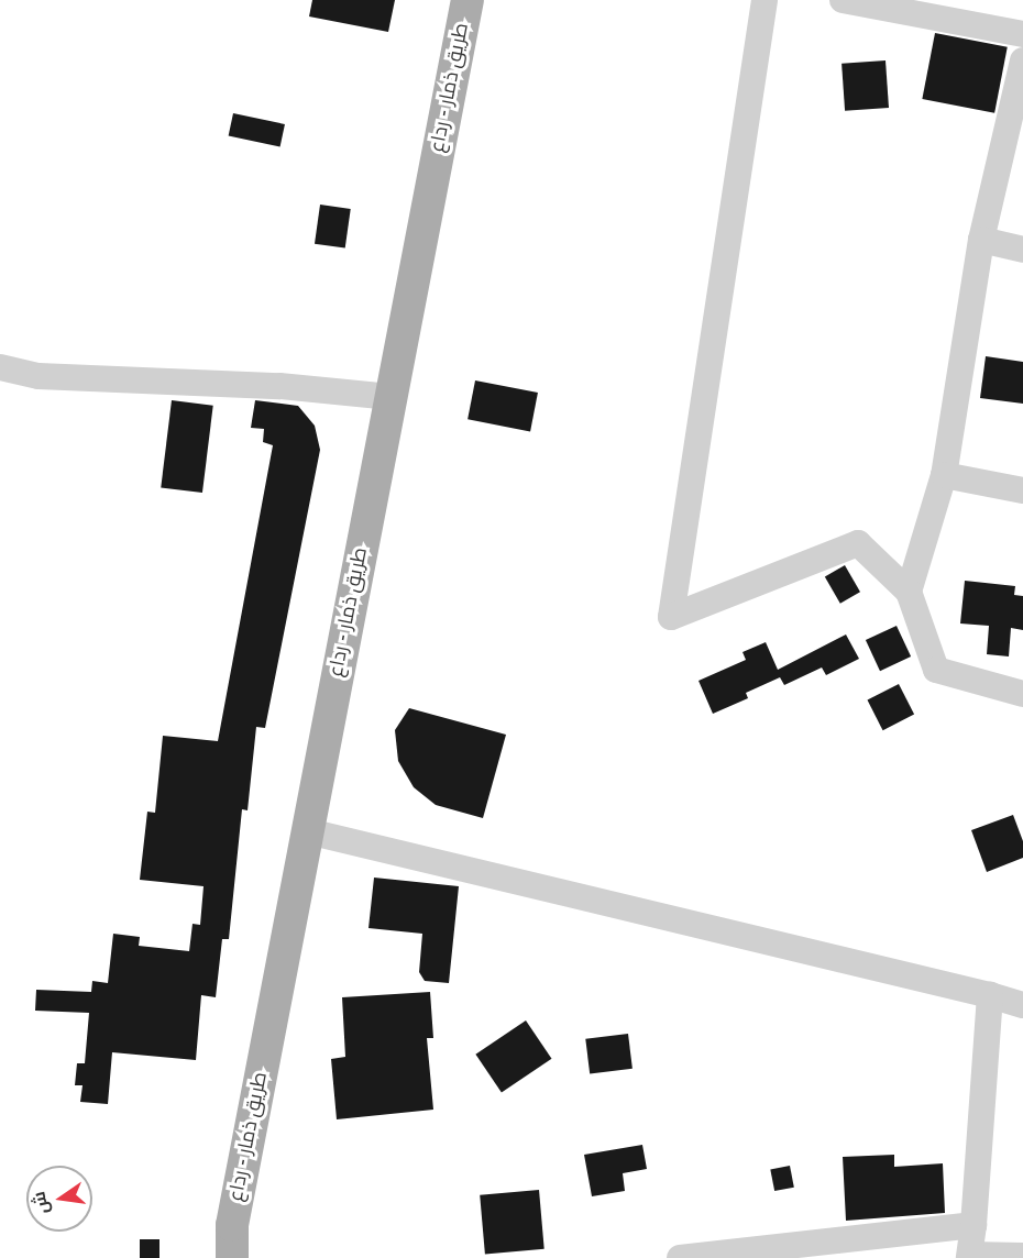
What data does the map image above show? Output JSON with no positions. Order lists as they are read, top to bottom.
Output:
{
  "streets": {
    "main road": ["طريق ذمار - رداع"]
  },
  "north": "left"
}
